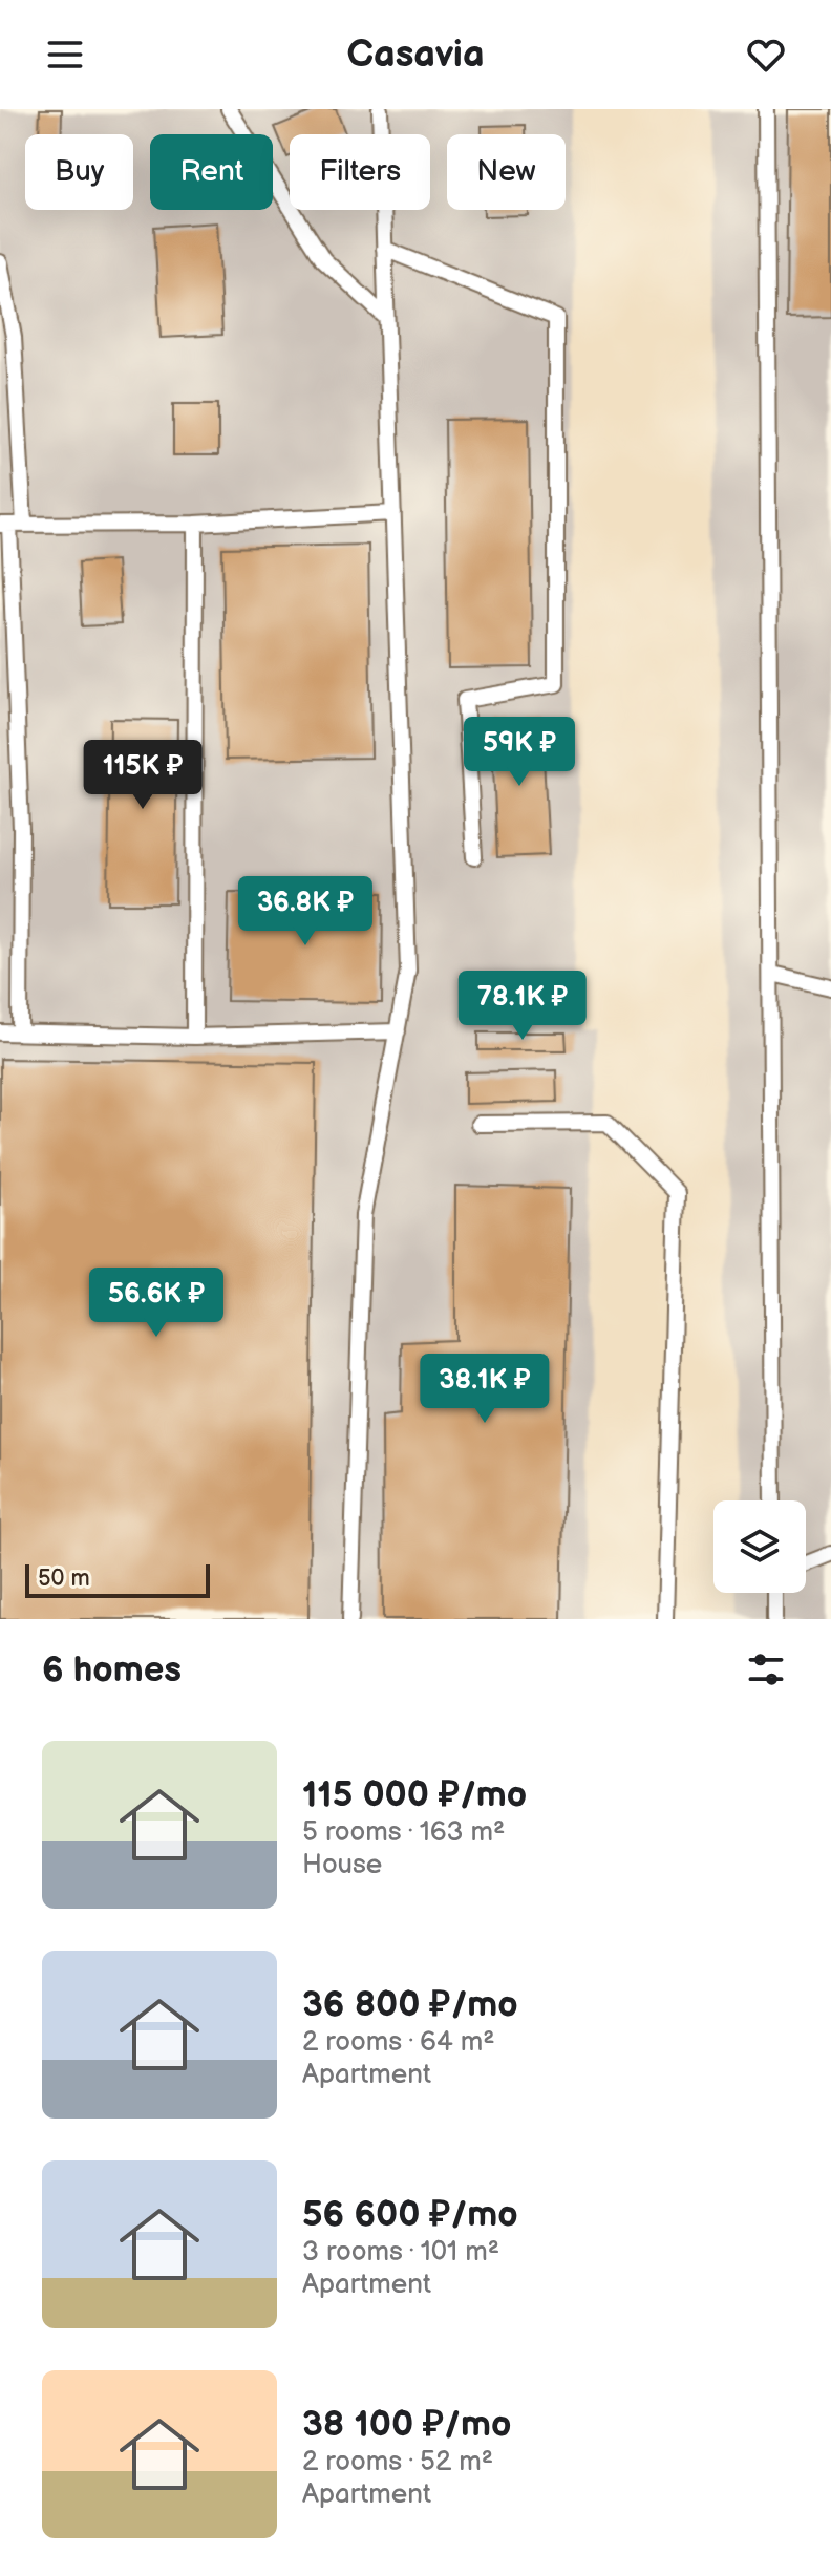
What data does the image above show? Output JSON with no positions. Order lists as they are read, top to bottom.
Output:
{
  "scale_bar": "50 m",
  "page": {
    "header": "Casavia",
    "chip": [
      "Buy",
      "Rent",
      "Filters",
      "New"
    ],
    "price": [
      "59K ₽",
      "115K ₽",
      "36.8K ₽",
      "78.1K ₽",
      "56.6K ₽",
      "38.1K ₽"
    ],
    "scale": "50 m",
    "heading": "6 homes",
    "list": [
      {
        "name": "115 000 ₽/mo",
        "note": "5 rooms · 163 m² · House"
      },
      {
        "name": "36 800 ₽/mo",
        "note": "2 rooms · 64 m² · Apartment"
      },
      {
        "name": "56 600 ₽/mo",
        "note": "3 rooms · 101 m² · Apartment"
      },
      {
        "name": "38 100 ₽/mo",
        "note": "2 rooms · 52 m² · Apartment"
      }
    ]
  }
}
